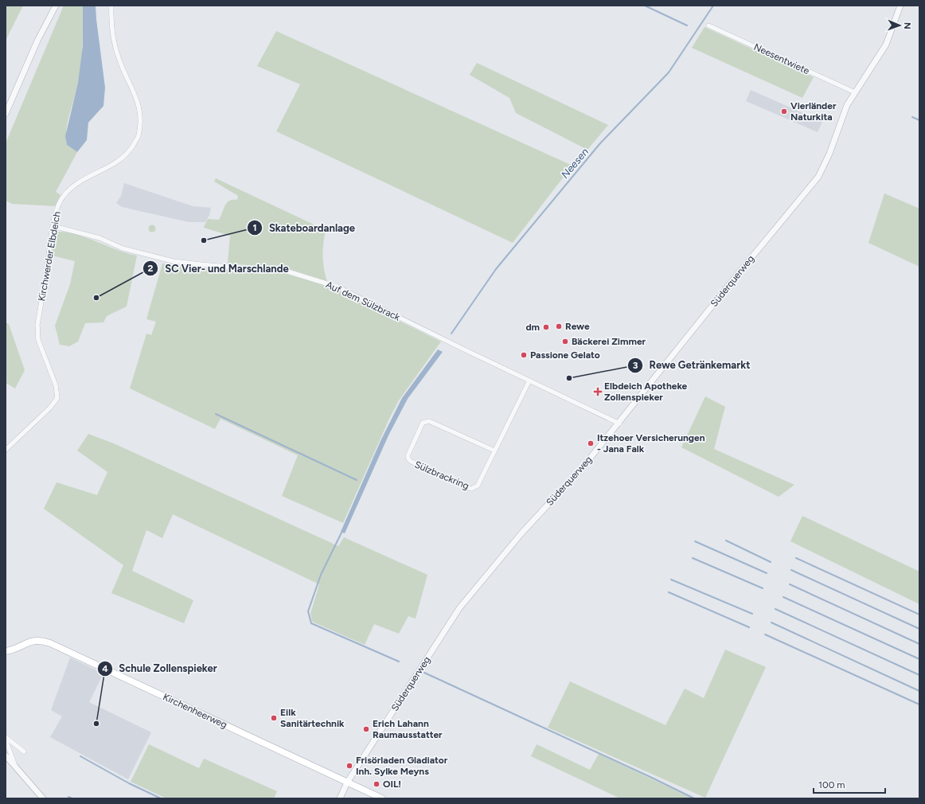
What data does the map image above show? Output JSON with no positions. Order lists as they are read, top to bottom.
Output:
{
  "streets": {
    "main road": ["Kirchenheerweg"],
    "street": [
      "Neesentwiete",
      "Kirchwerder Elbdeich",
      "Süderquerweg",
      "Auf dem Sülzbrack",
      "Sülzbrackring"
    ]
  },
  "crossings": [
    ["Neesentwiete", "Süderquerweg"],
    ["Kirchwerder Elbdeich", "Auf dem Sülzbrack"],
    ["Süderquerweg", "Auf dem Sülzbrack"],
    ["Süderquerweg", "Kirchenheerweg"],
    ["Auf dem Sülzbrack", "Sülzbrackring"]
  ],
  "water": ["Neesen"],
  "places": {
    "other": [
      "Vierländer Naturkita",
      "Skateboardanlage",
      "SC Vier- und Marschlande",
      "Rewe",
      "dm",
      "Bäckerei Zimmer",
      "Passione Gelato",
      "Rewe Getränkemarkt",
      "Itzehoer Versicherungen - Jana Falk",
      "Eilk Sanitärtechnik",
      "Schule Zollenspieker",
      "Erich Lahann Raumausstatter",
      "Frisörladen Gladiator Inh. Sylke Meyns",
      "OIL!"
    ],
    "health": ["Elbdeich Apotheke Zollenspieker"]
  },
  "scale_bar": "100 m",
  "north": "right"
}
